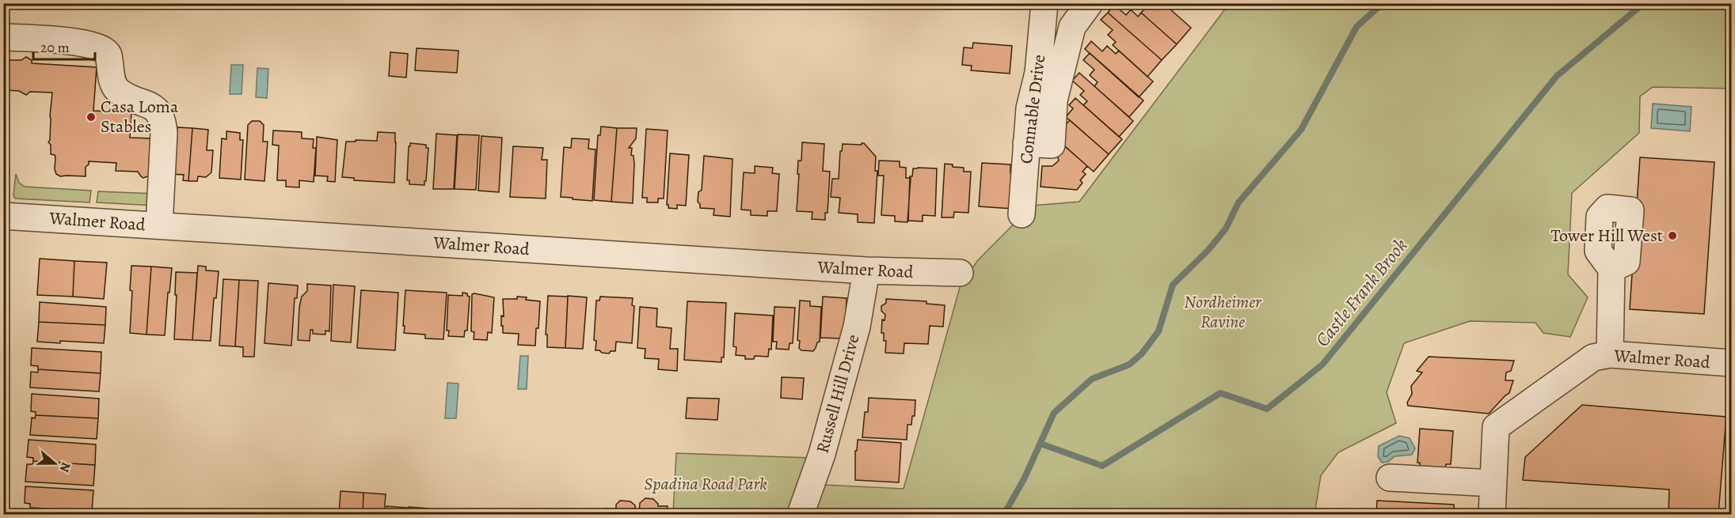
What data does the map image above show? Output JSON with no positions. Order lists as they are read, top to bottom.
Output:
{
  "streets": {
    "street": ["Connable Drive", "Walmer Road", "Russell Hill Drive"]
  },
  "crossings": [
    ["Walmer Road", "Russell Hill Drive"]
  ],
  "water": ["Castle Frank Brook"],
  "parks": ["Nordheimer Ravine", "Spadina Road Park"],
  "places": ["Casa Loma Stables", "Tower Hill West"],
  "scale_bar": "20 m",
  "north": "right"
}
